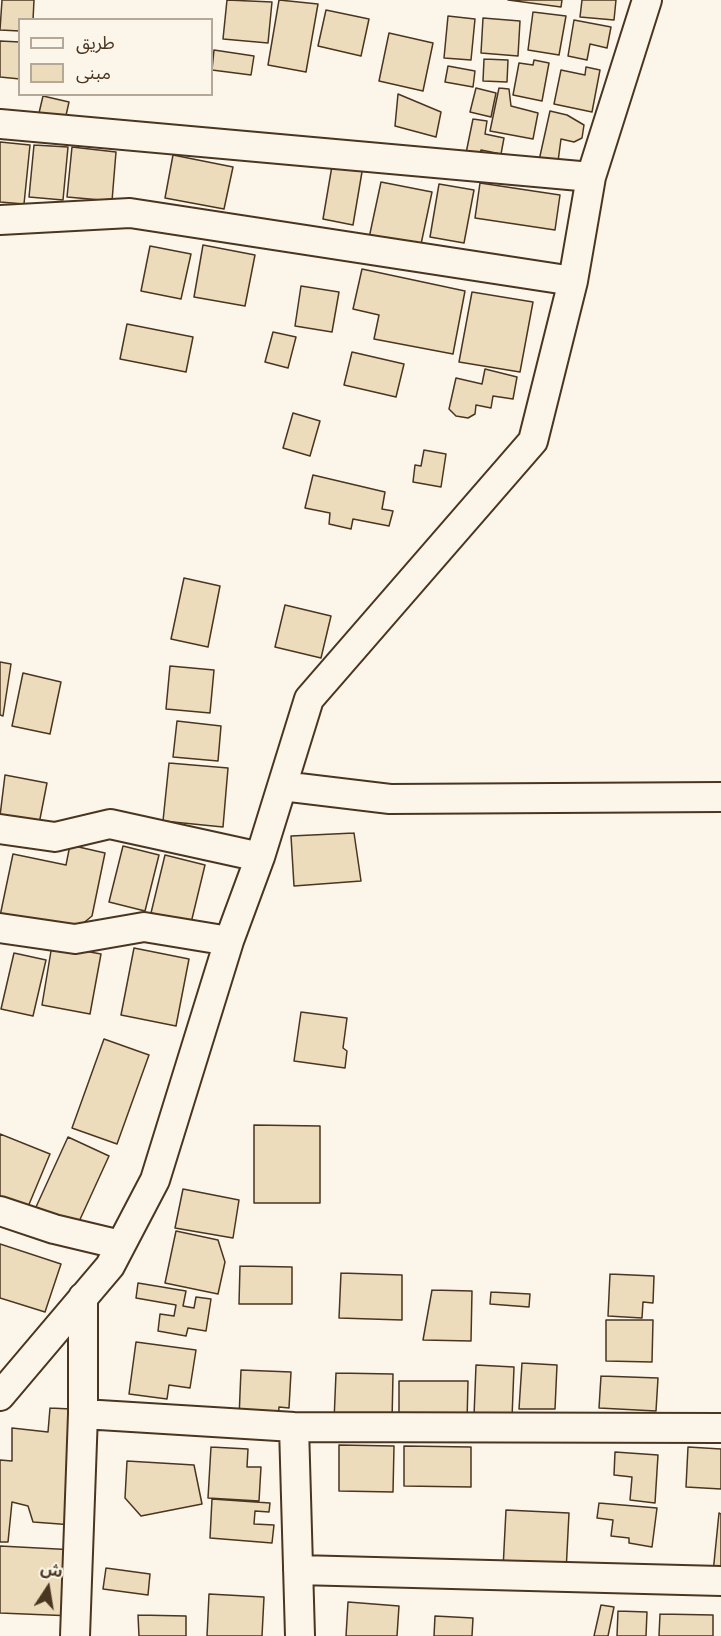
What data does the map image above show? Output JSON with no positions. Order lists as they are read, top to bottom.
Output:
{
  "legend": ["طريق", "مبنى"],
  "north": "top"
}
